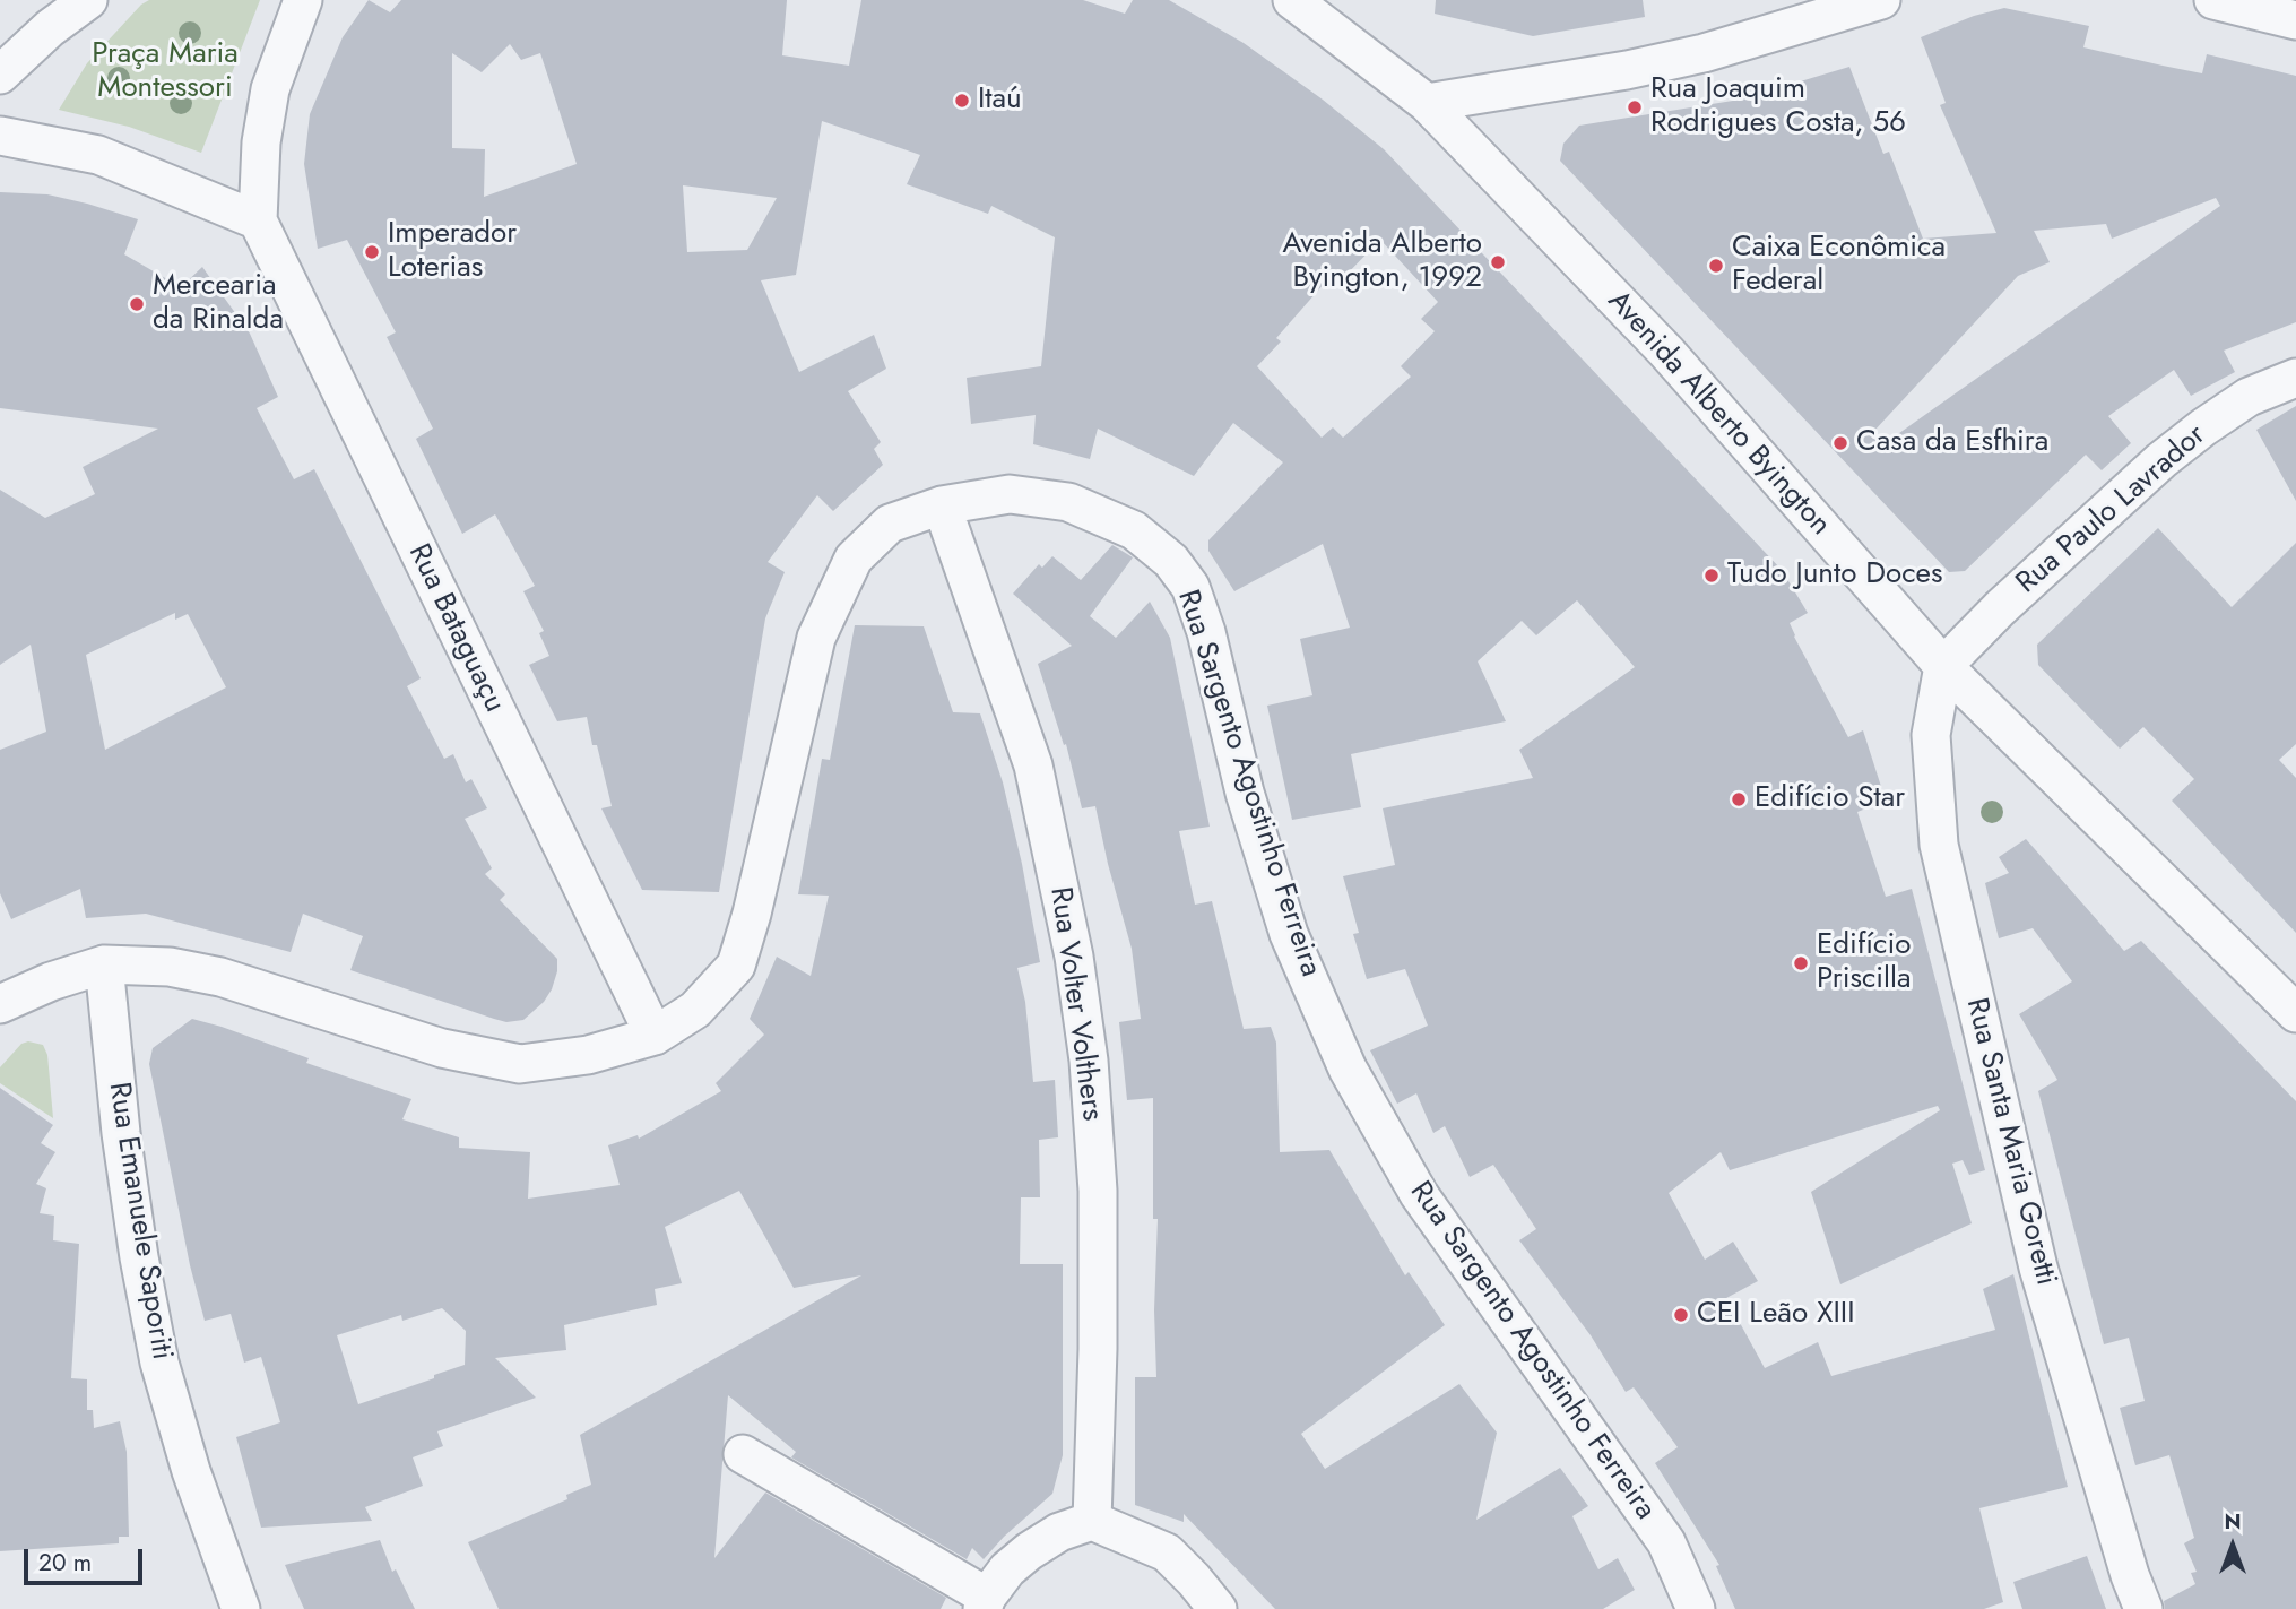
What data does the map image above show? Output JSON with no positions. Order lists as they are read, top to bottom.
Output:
{
  "streets": {
    "street": [
      "Avenida Alberto Byington",
      "Rua Paulo Lavrador",
      "Rua Bataguaçu",
      "Rua Sargento Agostinho Ferreira",
      "Rua Volter Volthers",
      "Rua Santa Maria Goretti",
      "Rua Emanuele Saporiti"
    ]
  },
  "crossings": [
    ["Avenida Alberto Byington", "Rua Paulo Lavrador"],
    ["Avenida Alberto Byington", "Rua Santa Maria Goretti"],
    ["Rua Paulo Lavrador", "Rua Santa Maria Goretti"],
    ["Rua Bataguaçu", "Rua Sargento Agostinho Ferreira"],
    ["Rua Sargento Agostinho Ferreira", "Rua Volter Volthers"],
    ["Rua Sargento Agostinho Ferreira", "Rua Emanuele Saporiti"]
  ],
  "parks": ["Praça Maria Montessori"],
  "places": [
    "Itaú",
    "Rua Joaquim Rodrigues Costa, 56",
    "Imperador Loterias",
    "Avenida Alberto Byington, 1992",
    "Caixa Econômica Federal",
    "Mercearia da Rinalda",
    "Casa da Esfhira",
    "Tudo Junto Doces",
    "Edifício Star",
    "Edifício Priscilla",
    "CEI Leão XIII"
  ],
  "scale_bar": "20 m",
  "north": "top"
}
